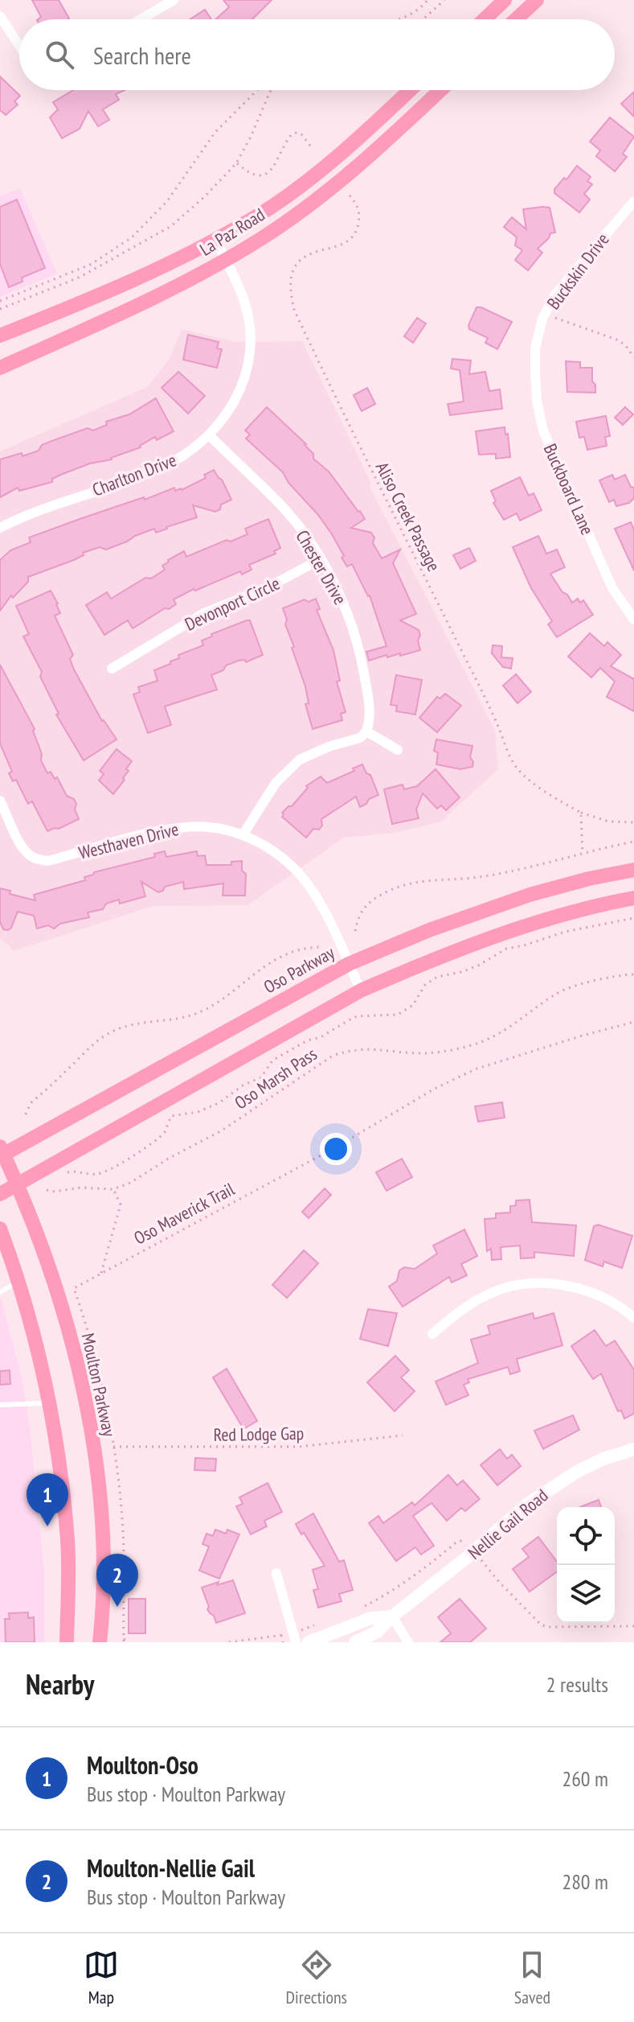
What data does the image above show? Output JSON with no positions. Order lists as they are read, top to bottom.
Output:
{
  "streets": {
    "main road": ["La Paz Road", "Oso Parkway", "Moulton Parkway"],
    "street": [
      "Buckskin Drive",
      "Charlton Drive",
      "Buckboard Lane",
      "Chester Drive",
      "Devonport Circle",
      "Westhaven Drive",
      "Nellie Gail Road"
    ],
    "path": [
      "Aliso Creek Passage",
      "Oso Marsh Pass",
      "Oso Maverick Trail",
      "Red Lodge Gap"
    ]
  },
  "crossings": [
    ["La Paz Road", "Charlton Drive"],
    ["Buckskin Drive", "Buckboard Lane"],
    ["Charlton Drive", "Chester Drive"],
    ["Chester Drive", "Devonport Circle"],
    ["Westhaven Drive", "Oso Parkway"],
    ["Oso Parkway", "Moulton Parkway"],
    ["Oso Maverick Trail", "Red Lodge Gap"]
  ],
  "page": {
    "search": "Search here",
    "pins": ["1", "2"],
    "heading": ["Nearby", "2 results"],
    "list": [
      {
        "mark": "1",
        "name": "Moulton-Oso",
        "note": "Bus stop · Moulton Parkway",
        "value": "260 m"
      },
      {
        "mark": "2",
        "name": "Moulton-Nellie Gail",
        "note": "Bus stop · Moulton Parkway",
        "value": "280 m"
      }
    ],
    "nav": ["Map", "Directions", "Saved"]
  }
}
